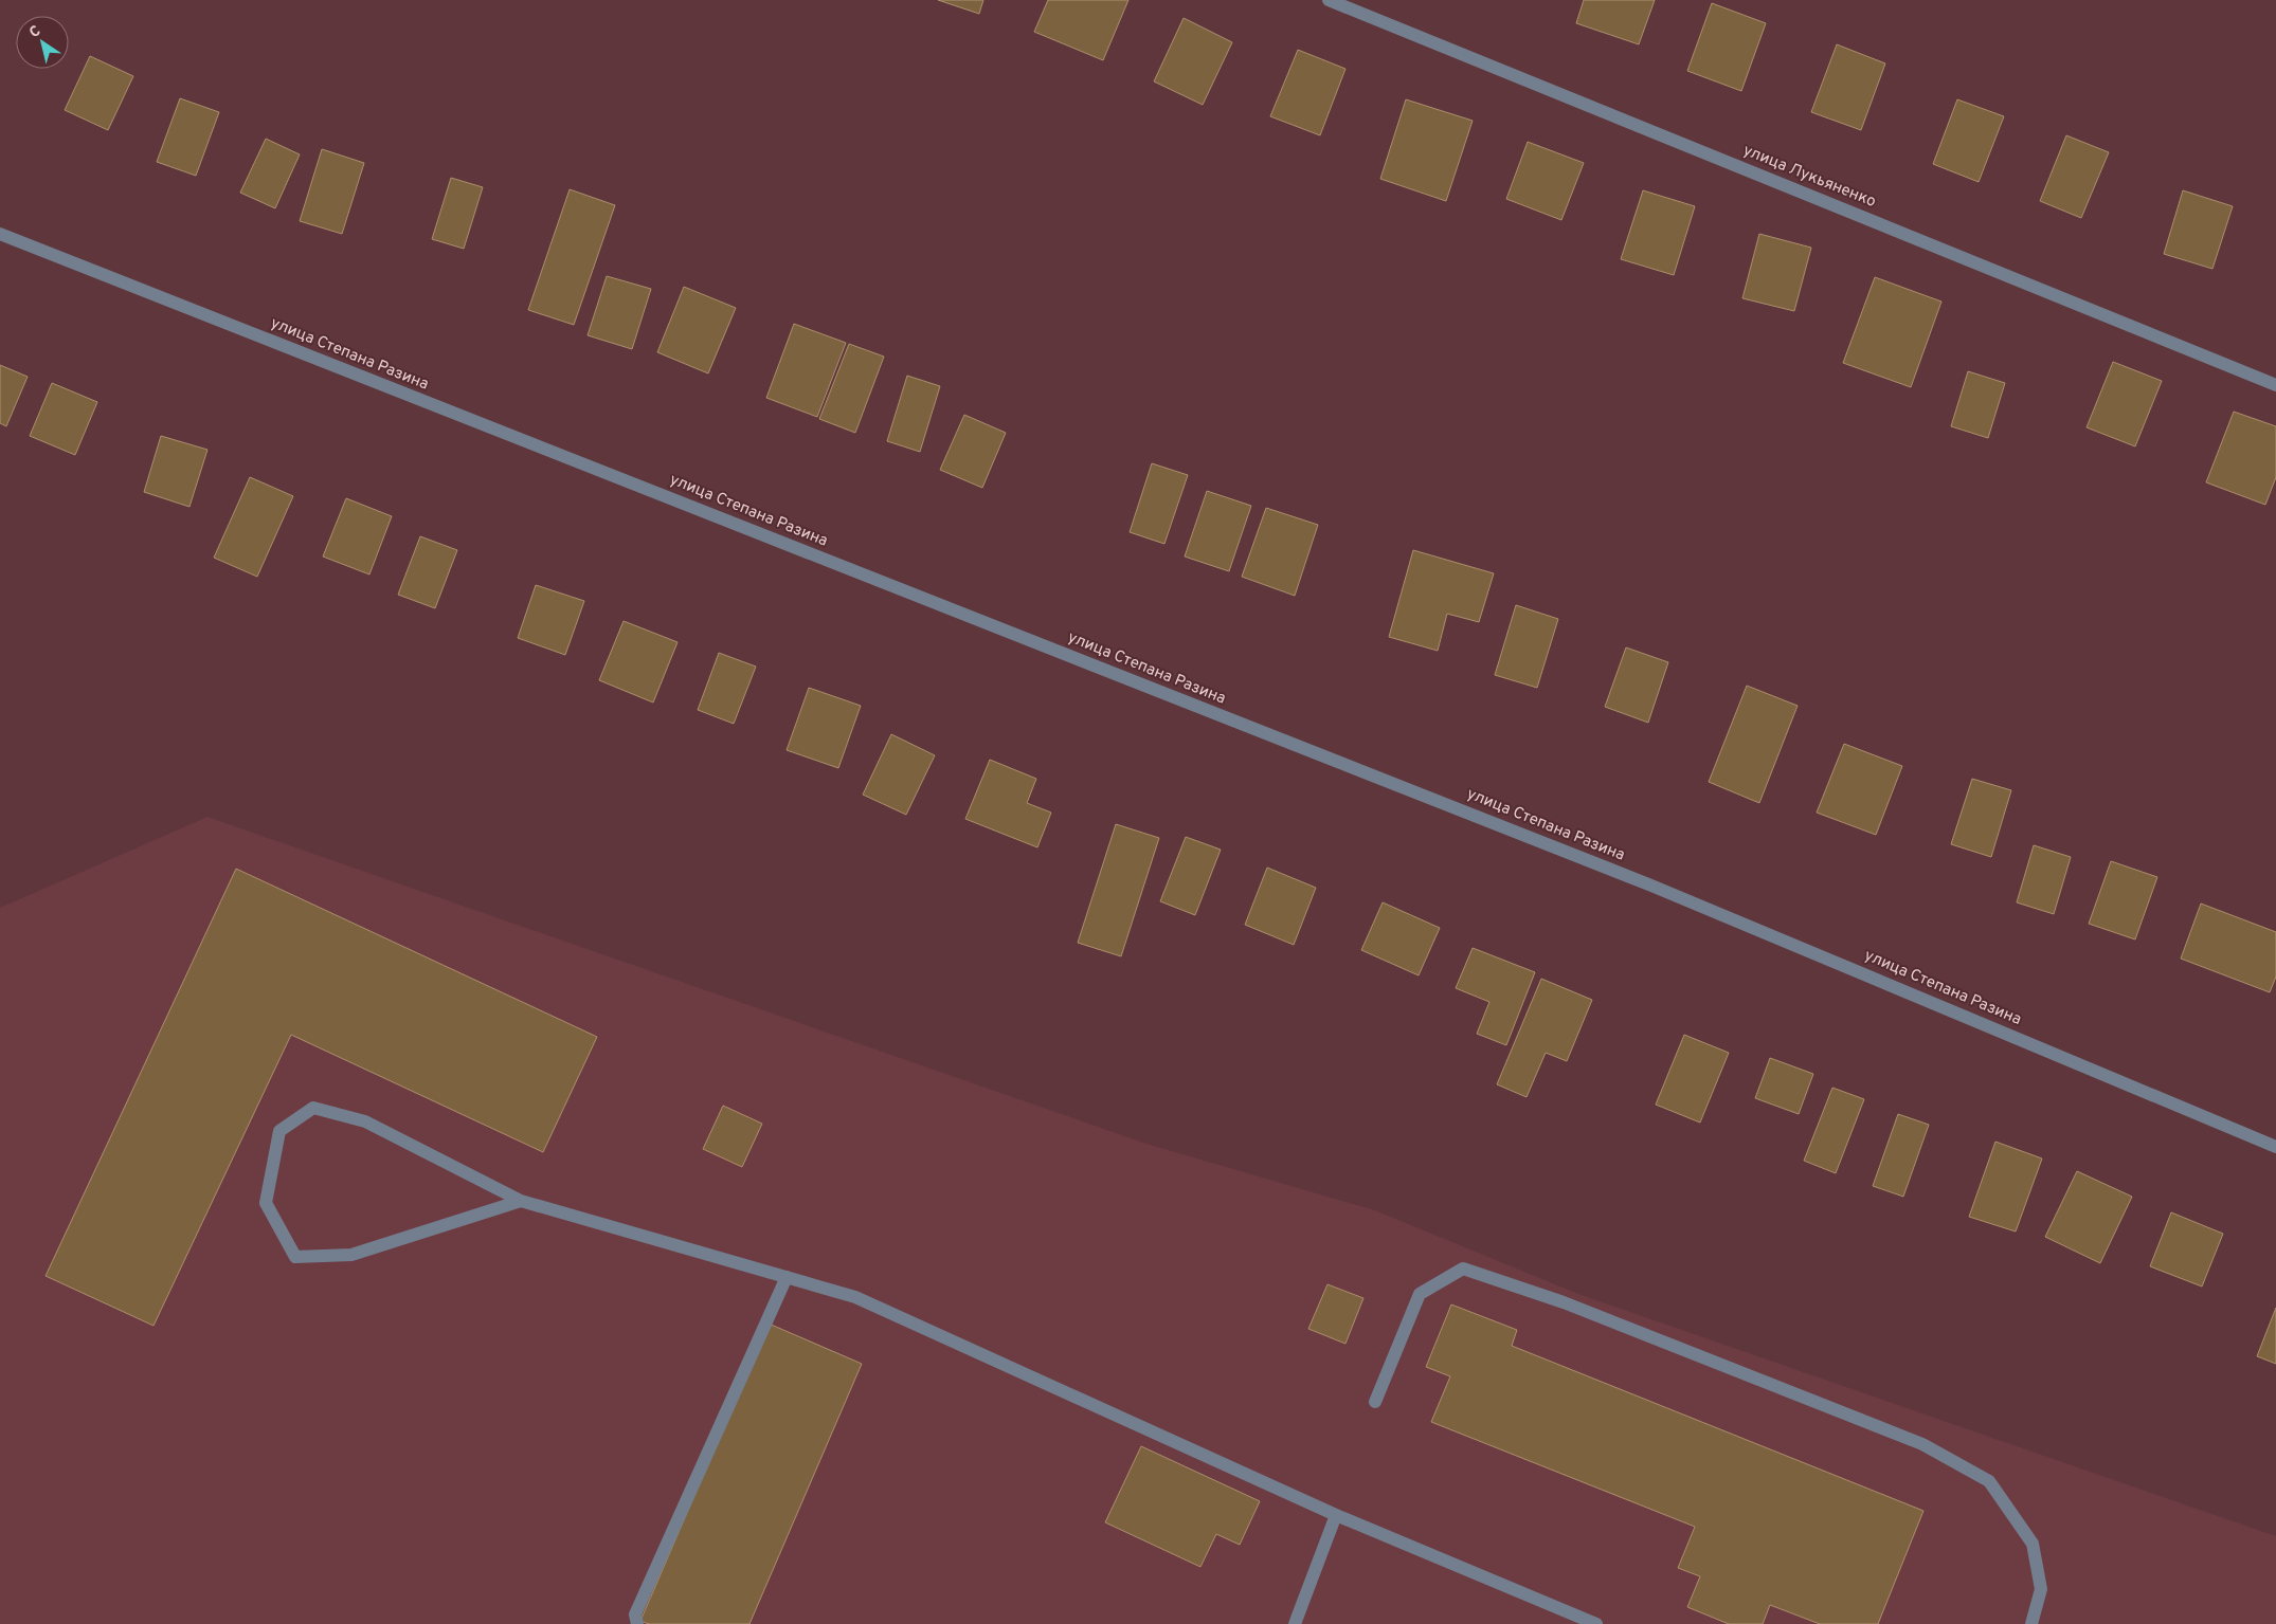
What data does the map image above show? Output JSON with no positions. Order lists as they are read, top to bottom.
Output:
{
  "streets": {
    "street": ["улица Лукьяненко", "улица Степана Разина"]
  },
  "north": "top left"
}
